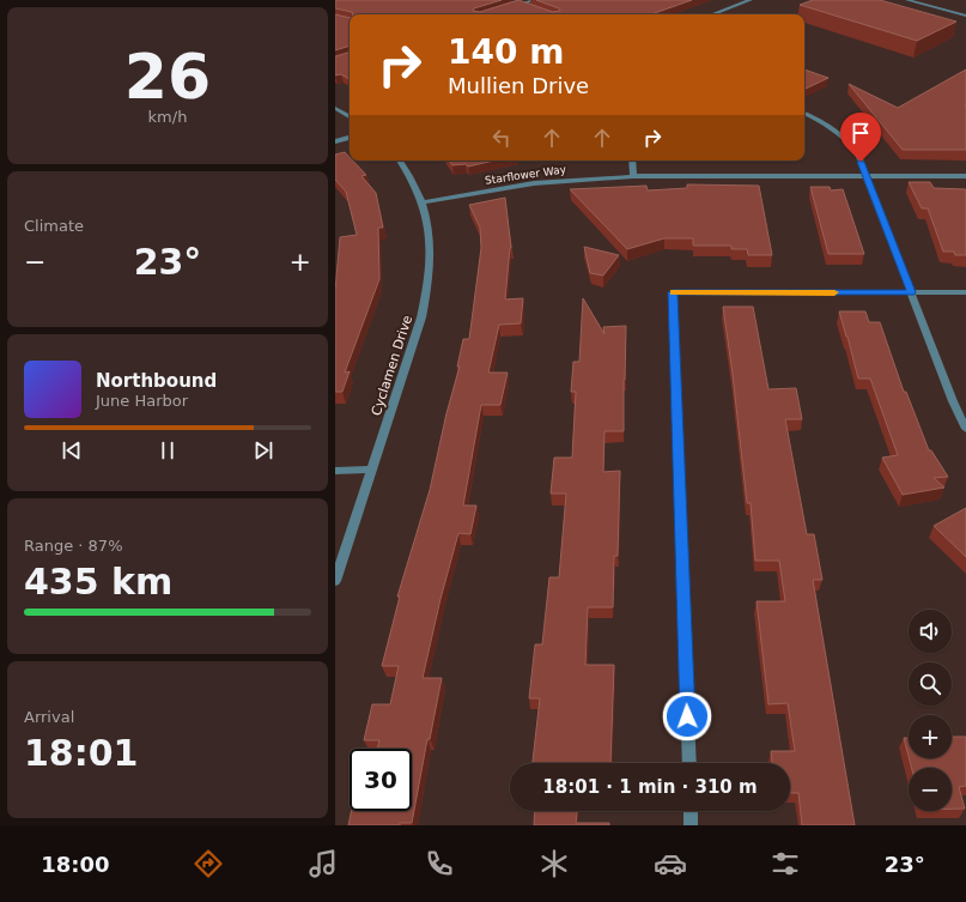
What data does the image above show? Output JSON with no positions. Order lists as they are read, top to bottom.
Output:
{
  "streets": {
    "street": ["Starflower Way", "Cyclamen Drive"]
  },
  "crossings": [
    ["Starflower Way", "Cyclamen Drive"]
  ],
  "page": {
    "tile": [
      ["26", "km/h"],
      "Climate",
      ["Range · 87%", "435 km"],
      ["Arrival", "18:01"]
    ],
    "turn": ["140 m", "Mullien Drive"],
    "heat": ["−", "23°", "+"],
    "song": ["Northbound", "June Harbor"],
    "map_buttons": ["+", "−"],
    "limit": "30",
    "trip": "18:01 · 1 min · 310 m",
    "tabs": ["18:00", "23°"]
  }
}
